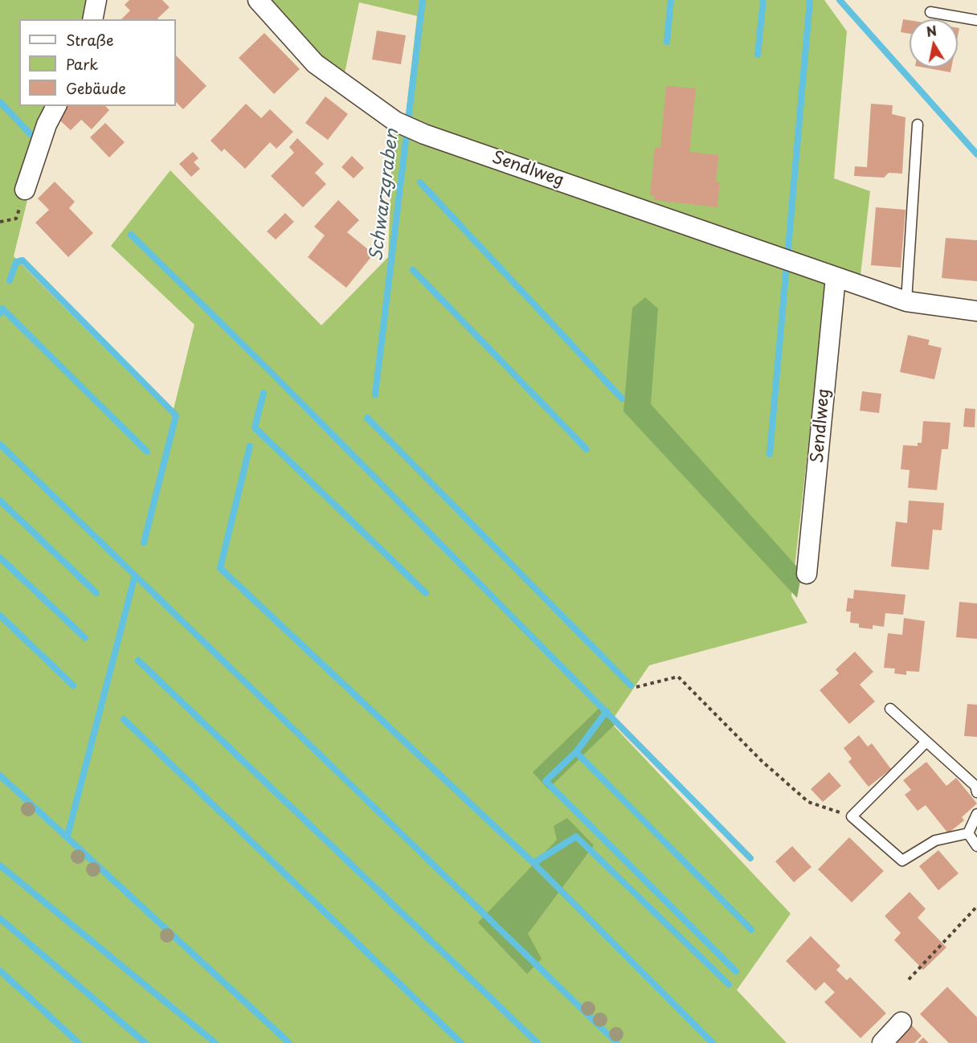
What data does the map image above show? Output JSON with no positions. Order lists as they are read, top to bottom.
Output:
{
  "streets": {
    "street": ["Sendlweg"]
  },
  "water": ["Schwarzgraben"],
  "legend": ["Straße", "Park", "Gebäude"],
  "north": "top"
}
